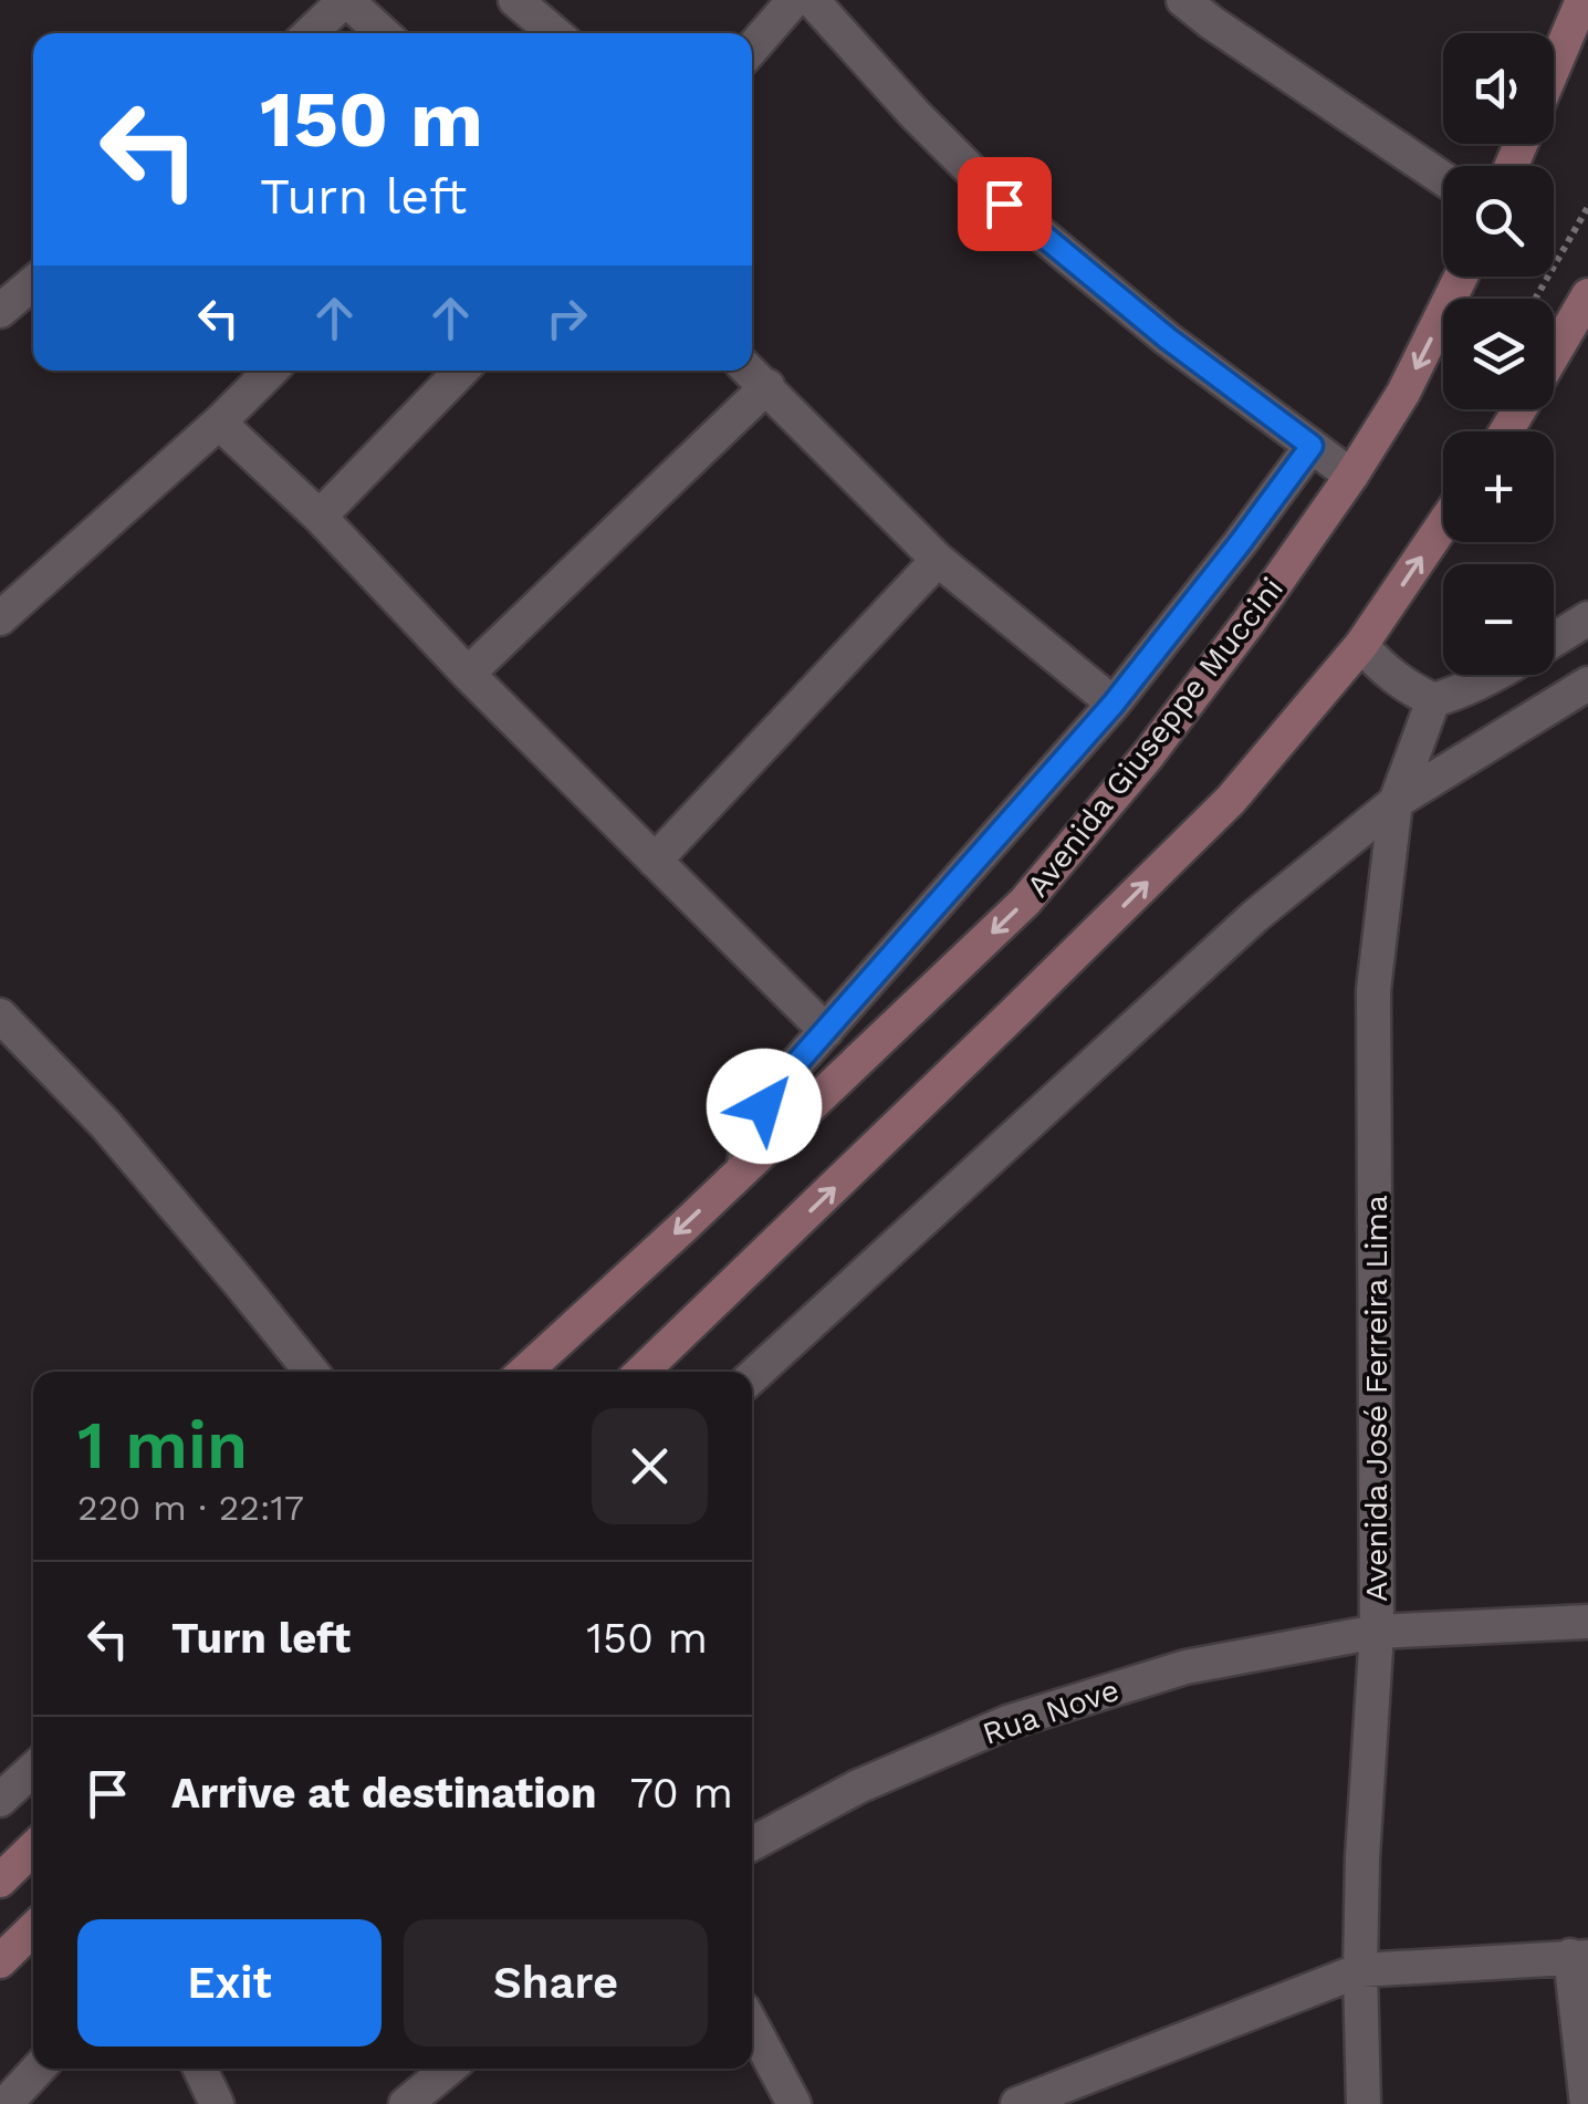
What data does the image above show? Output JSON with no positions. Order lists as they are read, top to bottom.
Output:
{
  "streets": {
    "main road": ["Avenida Giuseppe Muccini"],
    "street": ["Avenida José Ferreira Lima", "Rua Nove"]
  },
  "crossings": [
    ["Avenida José Ferreira Lima", "Rua Nove"]
  ],
  "page": {
    "map_buttons": ["+", "−"],
    "turn": ["150 m", "Turn left"],
    "heading": ["1 min", "220 m · 22:17"],
    "list": [
      {
        "name": "Turn left",
        "value": "150 m"
      },
      {
        "name": "Arrive at destination",
        "value": "70 m"
      }
    ],
    "buttons": ["Exit", "Share"]
  }
}
